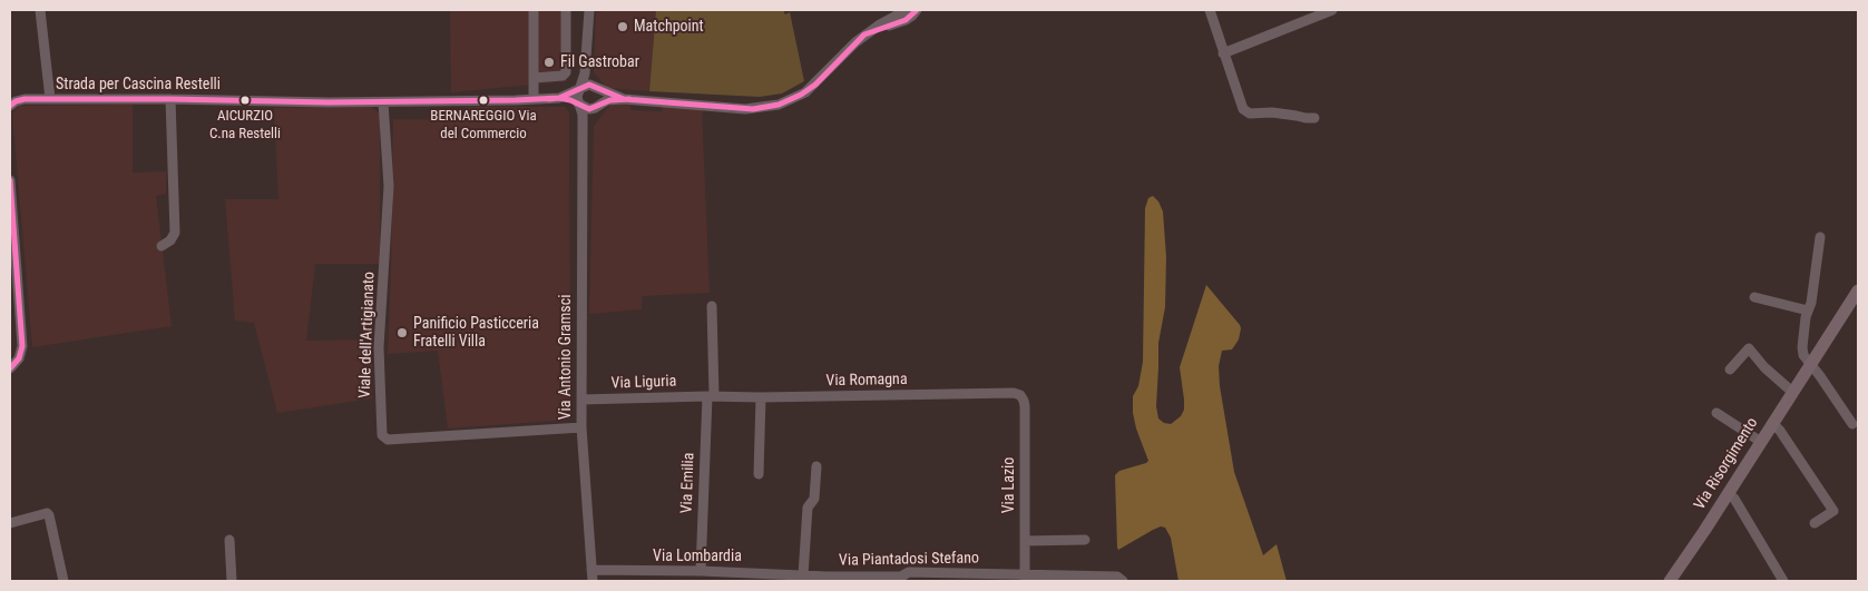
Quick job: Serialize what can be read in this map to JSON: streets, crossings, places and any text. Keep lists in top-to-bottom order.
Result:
{
  "streets": {
    "main road": ["Via Risorgimento"],
    "street": [
      "Strada per Cascina Restelli",
      "Viale dell'Artigianato",
      "Via Antonio Gramsci",
      "Via Romagna",
      "Via Liguria",
      "Via Emilia",
      "Via Lazio",
      "Via Lombardia",
      "Via Piantadosi Stefano"
    ]
  },
  "crossings": [
    ["Strada per Cascina Restelli", "Viale dell'Artigianato"],
    ["Viale dell'Artigianato", "Via Antonio Gramsci"],
    ["Via Antonio Gramsci", "Via Liguria"],
    ["Via Antonio Gramsci", "Via Lombardia"],
    ["Via Romagna", "Via Liguria"],
    ["Via Romagna", "Via Emilia"],
    ["Via Romagna", "Via Lazio"],
    ["Via Liguria", "Via Emilia"],
    ["Via Emilia", "Via Lombardia"],
    ["Via Lazio", "Via Piantadosi Stefano"],
    ["Via Lombardia", "Via Piantadosi Stefano"]
  ],
  "places": [
    "Matchpoint",
    "Fil Gastrobar",
    "AICURZIO C.na Restelli",
    "BERNAREGGIO Via del Commercio",
    "Panificio Pasticceria Fratelli Villa"
  ]
}
